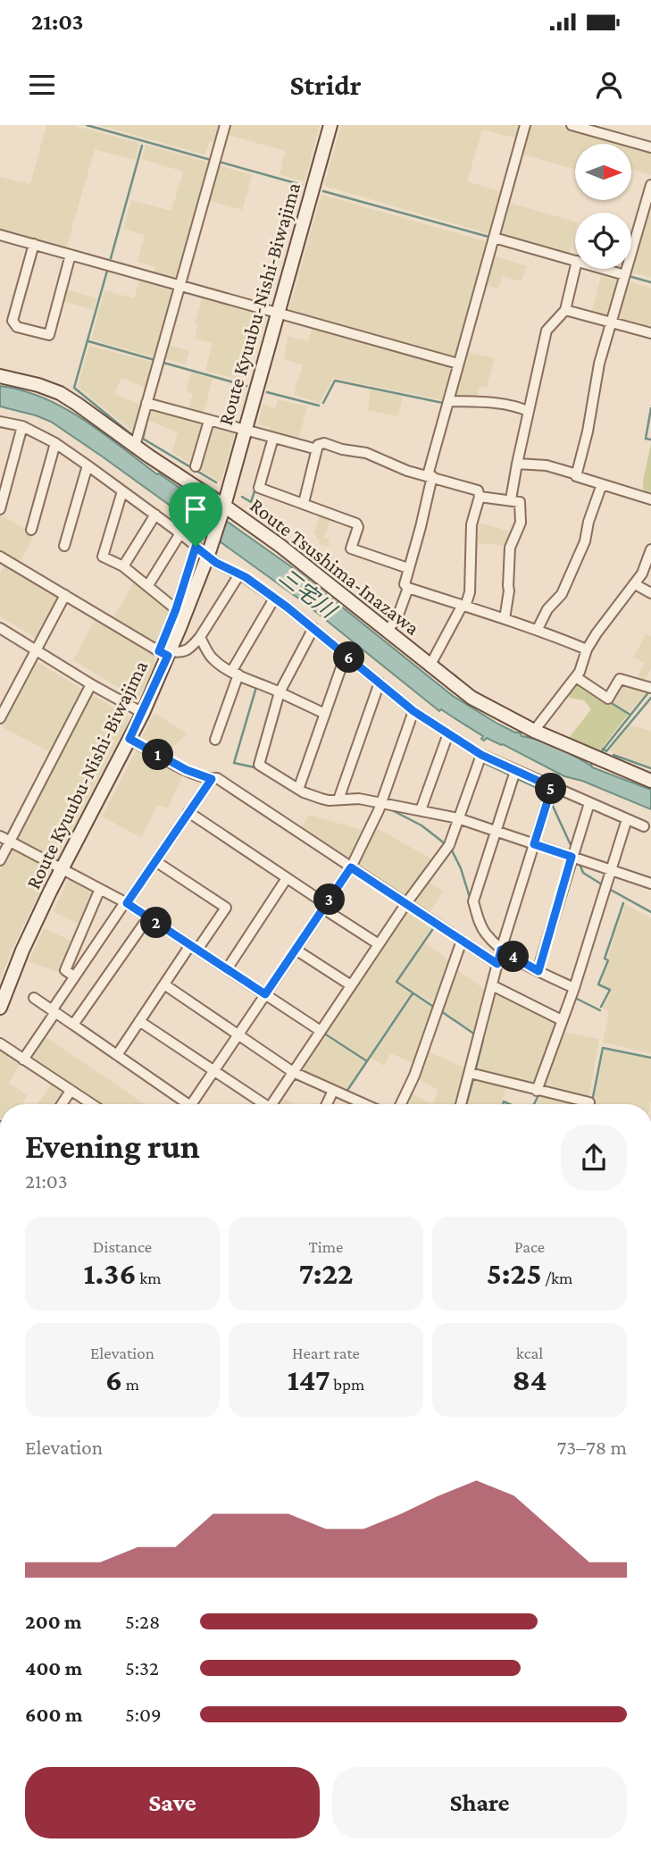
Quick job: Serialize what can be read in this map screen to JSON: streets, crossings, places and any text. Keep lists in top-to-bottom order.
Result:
{
  "streets": {
    "main road": ["Route Kyuubu-Nishi-Biwajima", "Route Tsushima-Inazawa"]
  },
  "crossings": [
    ["Route Kyuubu-Nishi-Biwajima", "Route Tsushima-Inazawa"]
  ],
  "water": ["三宅川"],
  "north": "right",
  "page": {
    "status": "21:03",
    "header": "Stridr",
    "pins": [
      "6",
      "1",
      "5",
      "3",
      "2",
      "4"
    ],
    "heading": ["Evening run", "21:03"],
    "stats": [
      ["Distance", "1.36 km"],
      ["Time", "7:22"],
      ["Pace", "5:25 /km"],
      ["Elevation", "6 m"],
      ["Heart rate", "147 bpm"],
      ["kcal", "84"]
    ],
    "chart": ["Elevation", "73–78 m"],
    "list": [
      {
        "name": "200 m",
        "note": "5:28"
      },
      {
        "name": "400 m",
        "note": "5:32"
      },
      {
        "name": "600 m",
        "note": "5:09"
      }
    ],
    "buttons": ["Save", "Share"]
  }
}
